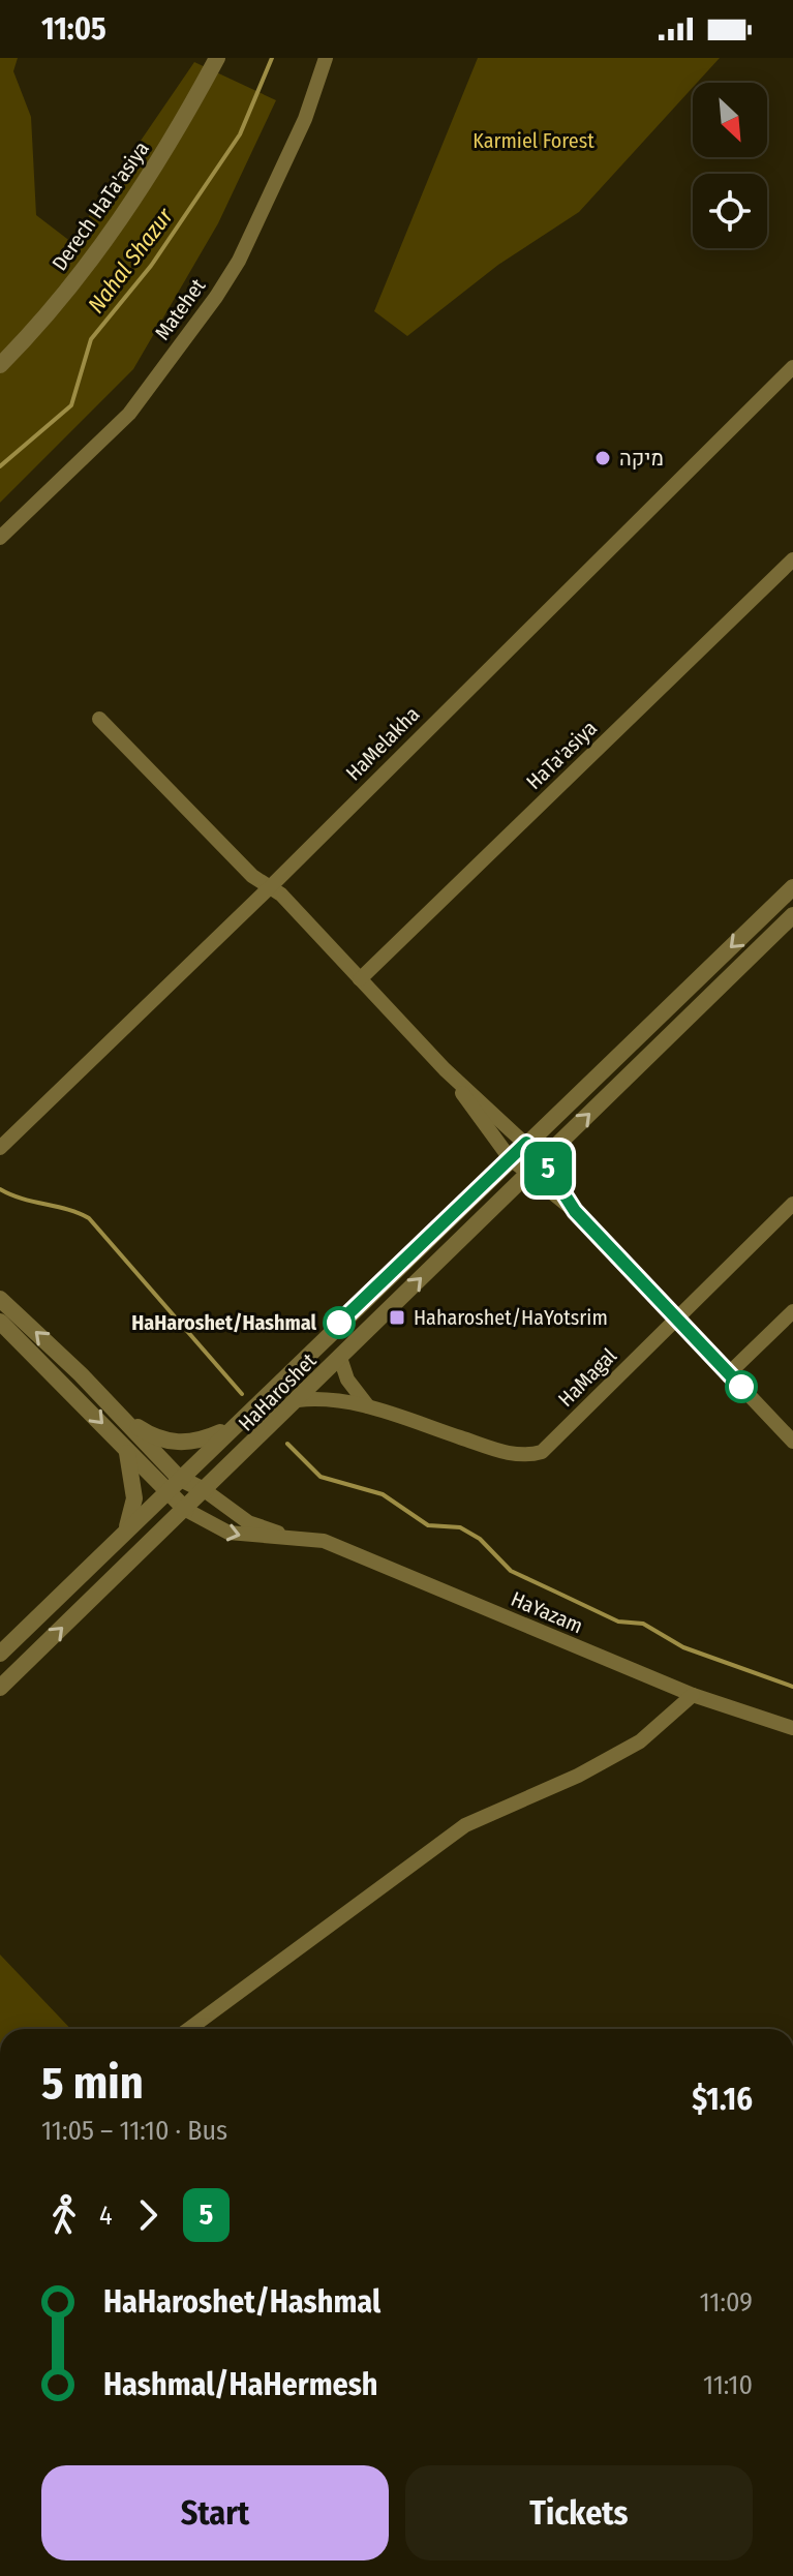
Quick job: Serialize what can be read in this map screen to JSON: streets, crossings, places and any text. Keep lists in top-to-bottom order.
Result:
{
  "streets": {
    "street": [
      "Derech HaTa'asiya",
      "Matehet",
      "HaMelakha",
      "HaTa'asiya",
      "HaMagal",
      "HaHaroshet",
      "HaYazam"
    ]
  },
  "crossings": [
    ["HaMagal", "HaHaroshet"],
    ["HaHaroshet", "HaYazam"]
  ],
  "water": ["Nahal Shazur"],
  "parks": ["Karmiel Forest"],
  "places": {
    "other": ["מיקה", "HaHaroshet/Hashmal"],
    "transit": ["Haharoshet/HaYotsrim"]
  },
  "lines": ["bus line 5"],
  "north": "bottom right",
  "page": {
    "status": "11:05",
    "on_map": "5",
    "heading": ["5 min", "11:05 – 11:10 · Bus", "$1.16"],
    "legs": ["4", "5"],
    "list": [
      {
        "name": "HaHaroshet/Hashmal",
        "value": "11:09"
      },
      {
        "name": "Hashmal/HaHermesh",
        "value": "11:10"
      }
    ],
    "buttons": ["Start", "Tickets"]
  }
}
